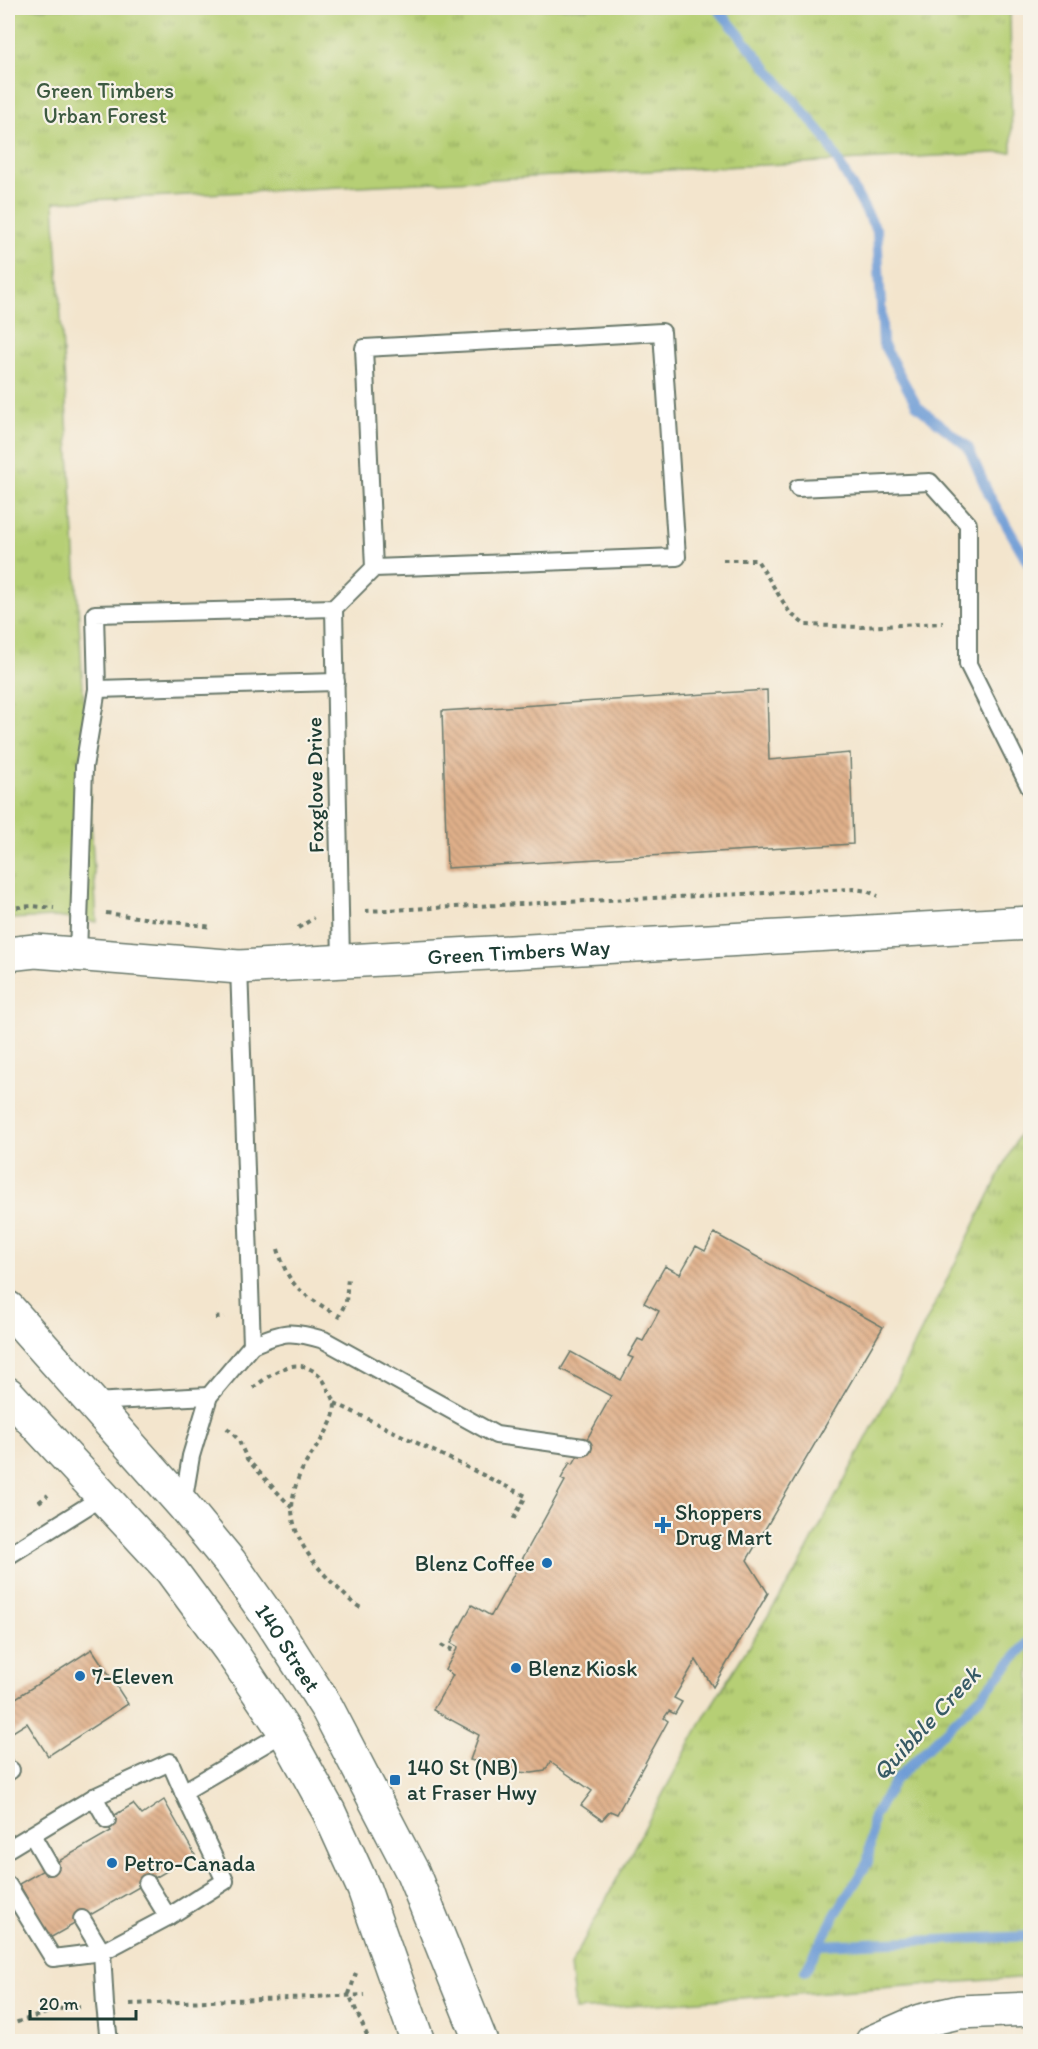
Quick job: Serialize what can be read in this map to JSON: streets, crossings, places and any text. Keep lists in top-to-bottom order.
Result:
{
  "streets": {
    "main road": ["Green Timbers Way", "140 Street"],
    "lane": ["Foxglove Drive"]
  },
  "crossings": [
    ["Foxglove Drive", "Green Timbers Way"]
  ],
  "water": ["Quibble Creek"],
  "parks": ["Green Timbers Urban Forest"],
  "places": {
    "health": ["Shoppers Drug Mart"],
    "other": [
      "Blenz Coffee",
      "Blenz Kiosk",
      "7-Eleven",
      "Petro-Canada"
    ],
    "transit": ["140 St (NB) at Fraser Hwy"]
  },
  "scale_bar": "20 m"
}
